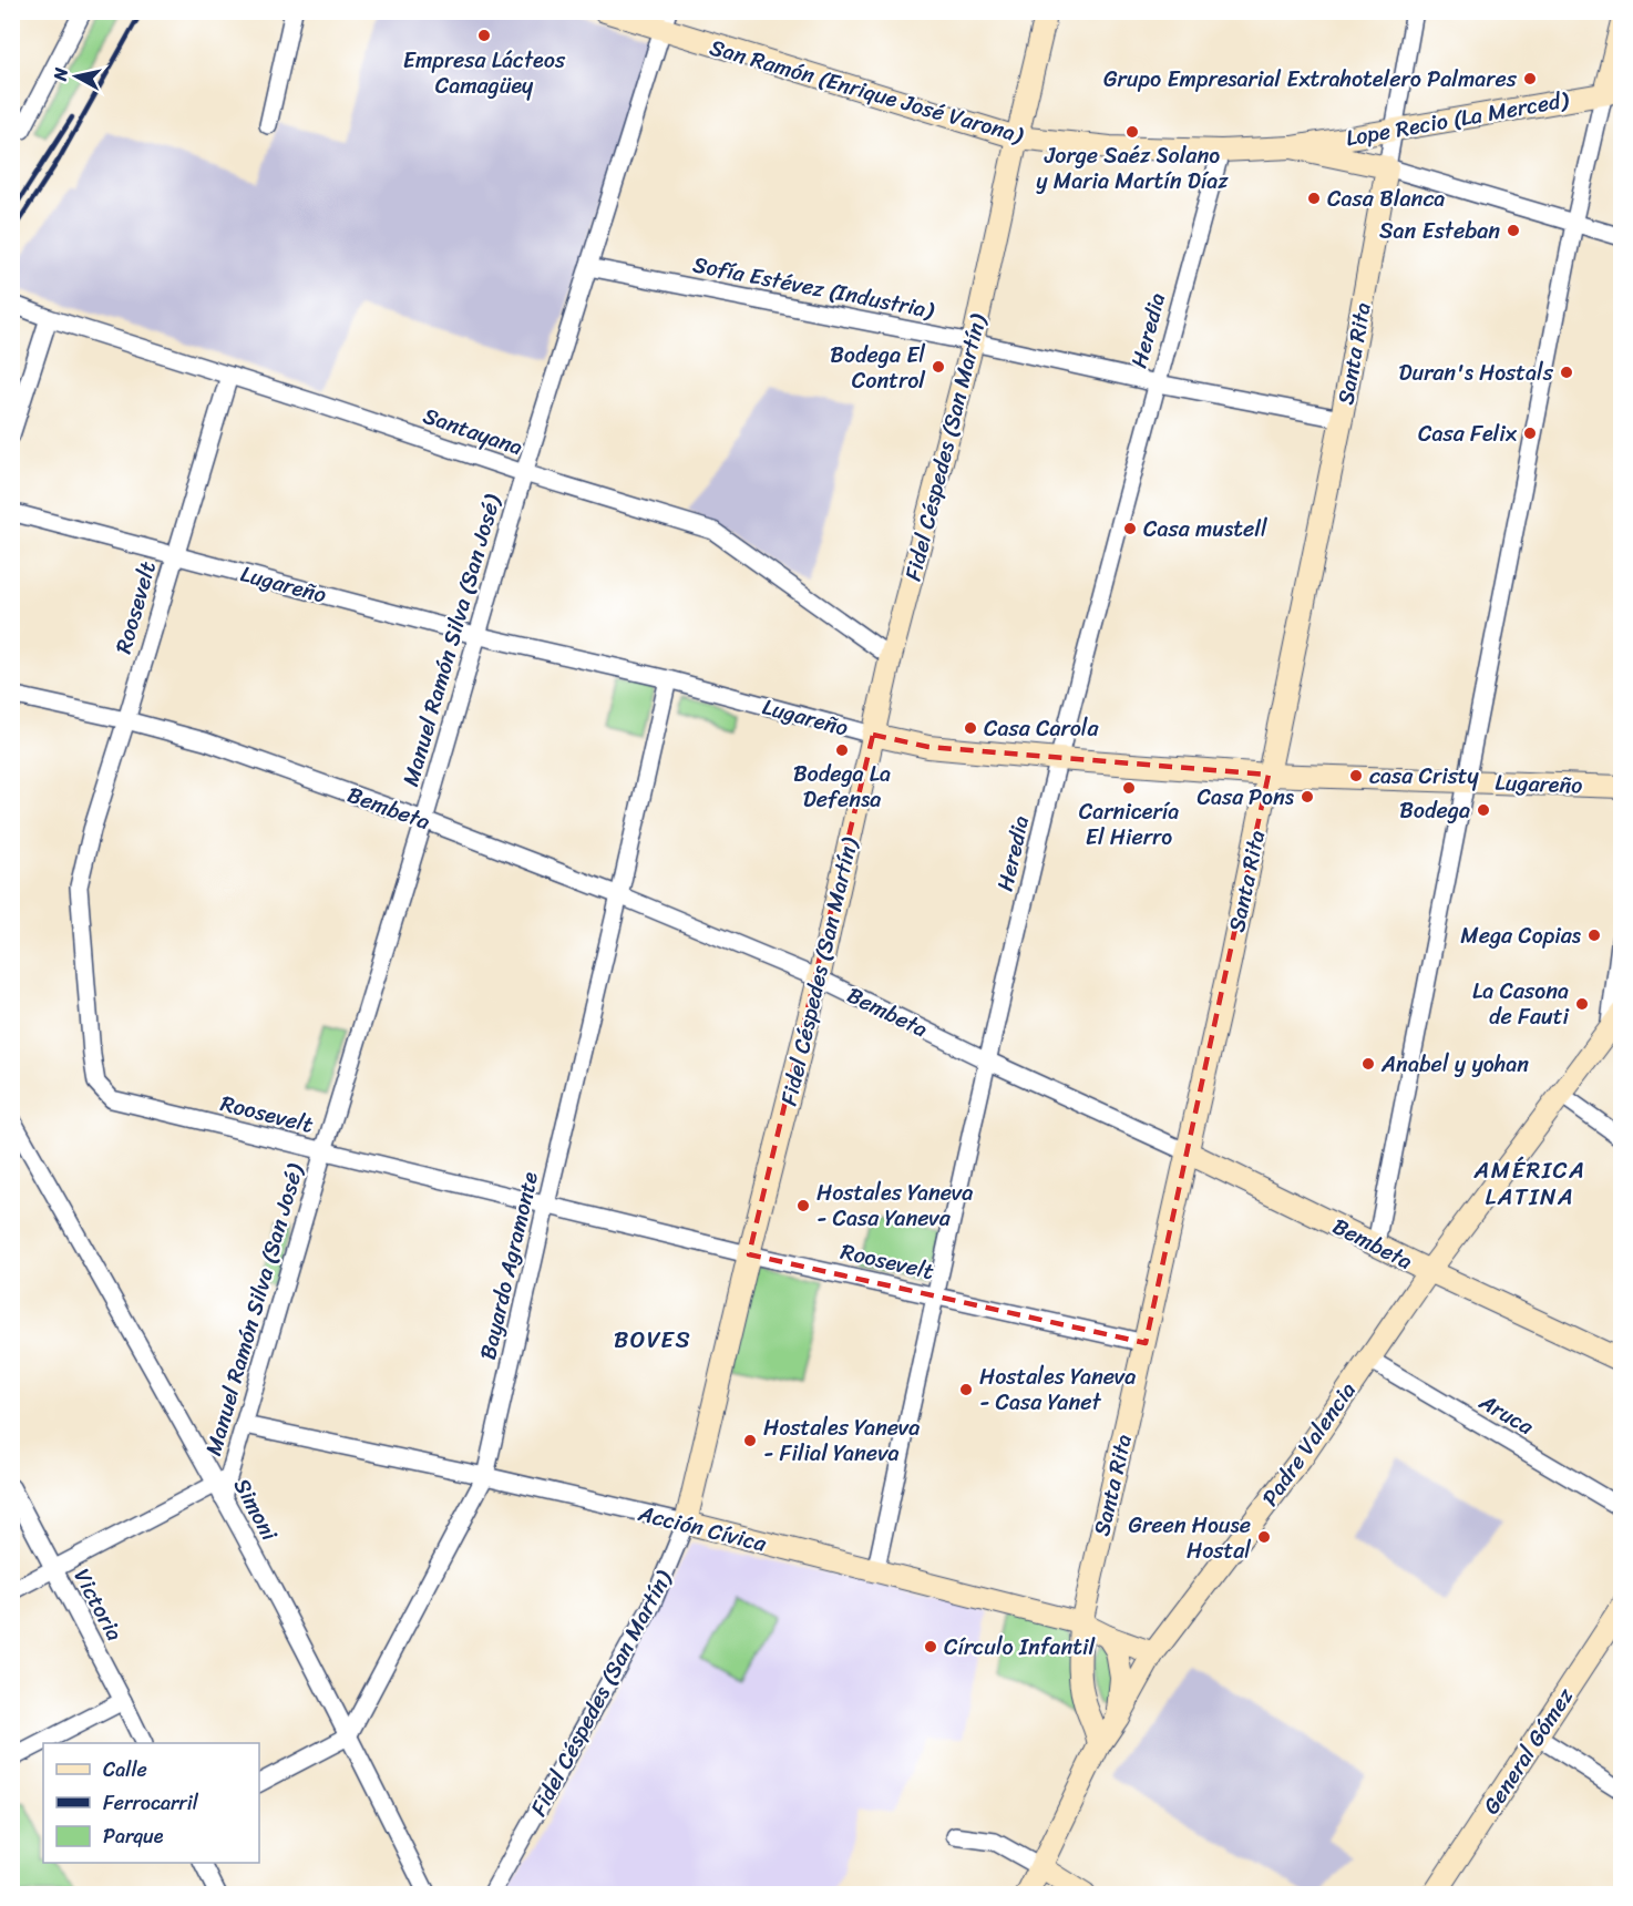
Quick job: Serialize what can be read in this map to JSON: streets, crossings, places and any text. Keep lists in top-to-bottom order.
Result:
{
  "streets": {
    "street": [
      "San Ramón (Enrique José Varona)",
      "Lope Recio (La Merced)",
      "Sofía Estévez (Industria)",
      "Heredia",
      "Santa Rita",
      "Santayana",
      "Fidel Céspedes (San Martín)",
      "Lugareño",
      "Roosevelt",
      "Manuel Ramón Silva (San José)",
      "Bembeta",
      "Bayardo Agramonte",
      "Aruca",
      "Padre Valencia",
      "Simoni",
      "Acción Cívica",
      "Victoria",
      "General Gómez"
    ]
  },
  "crossings": [
    ["San Ramón (Enrique José Varona)", "Lope Recio (La Merced)"],
    ["San Ramón (Enrique José Varona)", "Heredia"],
    ["San Ramón (Enrique José Varona)", "Fidel Céspedes (San Martín)"],
    ["San Ramón (Enrique José Varona)", "Manuel Ramón Silva (San José)"],
    ["Lope Recio (La Merced)", "Santa Rita"],
    ["Sofía Estévez (Industria)", "Heredia"],
    ["Sofía Estévez (Industria)", "Santa Rita"],
    ["Sofía Estévez (Industria)", "Fidel Céspedes (San Martín)"],
    ["Sofía Estévez (Industria)", "Manuel Ramón Silva (San José)"],
    ["Heredia", "Lugareño"],
    ["Heredia", "Roosevelt"],
    ["Heredia", "Bembeta"],
    ["Heredia", "Acción Cívica"],
    ["Santa Rita", "Lugareño"],
    ["Santa Rita", "Roosevelt"],
    ["Santa Rita", "Bembeta"],
    ["Santa Rita", "Padre Valencia"],
    ["Santa Rita", "Acción Cívica"],
    ["Santayana", "Fidel Céspedes (San Martín)"],
    ["Santayana", "Roosevelt"],
    ["Santayana", "Manuel Ramón Silva (San José)"],
    ["Fidel Céspedes (San Martín)", "Lugareño"],
    ["Fidel Céspedes (San Martín)", "Roosevelt"],
    ["Fidel Céspedes (San Martín)", "Bembeta"],
    ["Fidel Céspedes (San Martín)", "Acción Cívica"],
    ["Lugareño", "Roosevelt"],
    ["Lugareño", "Manuel Ramón Silva (San José)"],
    ["Lugareño", "Bayardo Agramonte"],
    ["Roosevelt", "Manuel Ramón Silva (San José)"],
    ["Roosevelt", "Bembeta"],
    ["Roosevelt", "Bayardo Agramonte"],
    ["Manuel Ramón Silva (San José)", "Bembeta"],
    ["Manuel Ramón Silva (San José)", "Simoni"],
    ["Manuel Ramón Silva (San José)", "Acción Cívica"],
    ["Manuel Ramón Silva (San José)", "Victoria"],
    ["Bembeta", "Bayardo Agramonte"],
    ["Bembeta", "Padre Valencia"],
    ["Bayardo Agramonte", "Simoni"],
    ["Bayardo Agramonte", "Acción Cívica"],
    ["Aruca", "Padre Valencia"],
    ["Padre Valencia", "Acción Cívica"]
  ],
  "districts": ["AMÉRICA LATINA", "BOVES"],
  "places": [
    "Empresa Lácteos Camagüey",
    "Grupo Empresarial Extrahotelero Palmares",
    "Jorge Saéz Solano y Maria Martín Díaz",
    "Casa Blanca",
    "San Esteban",
    "Bodega El Control",
    "Duran's Hostals",
    "Casa Felix",
    "Casa mustell",
    "Casa Carola",
    "Bodega La Defensa",
    "casa Cristy",
    "Carnicería El Hierro",
    "Casa Pons",
    "Bodega",
    "Mega Copias",
    "La Casona de Fauti",
    "Anabel y yohan",
    "Hostales Yaneva - Casa Yaneva",
    "Hostales Yaneva - Casa Yanet",
    "Hostales Yaneva - Filial Yaneva",
    "Green House Hostal",
    "Círculo Infantil"
  ],
  "legend": ["Calle", "Ferrocarril", "Parque"],
  "north": "left"
}
